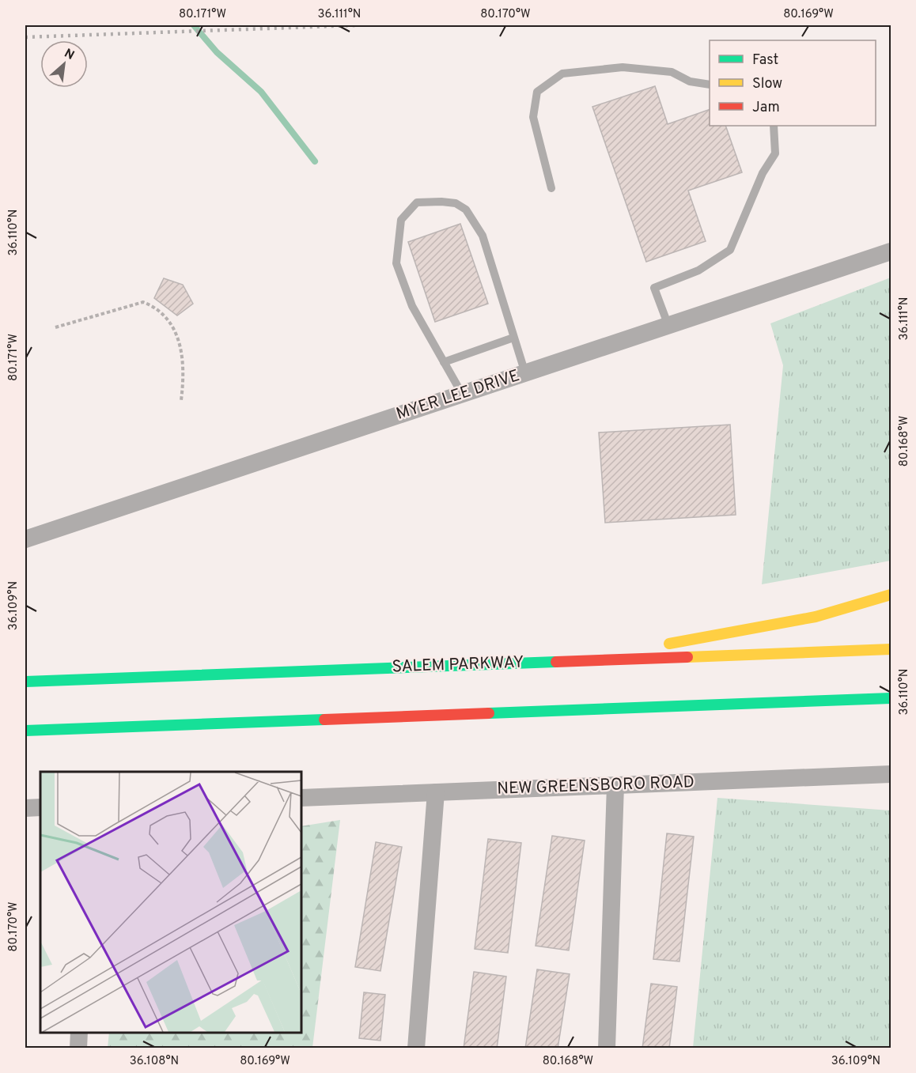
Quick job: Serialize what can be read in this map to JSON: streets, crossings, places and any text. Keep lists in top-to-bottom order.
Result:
{
  "streets": {
    "highway": ["SALEM PARKWAY"],
    "street": ["MYER LEE DRIVE", "NEW GREENSBORO ROAD"]
  },
  "legend": ["Fast", "Slow", "Jam"],
  "north": "top right",
  "coordinates": [
    "80.171°W",
    "36.111°N",
    "80.170°W",
    "80.169°W",
    "36.110°N",
    "80.168°W",
    "36.109°N",
    "36.108°N"
  ]
}
